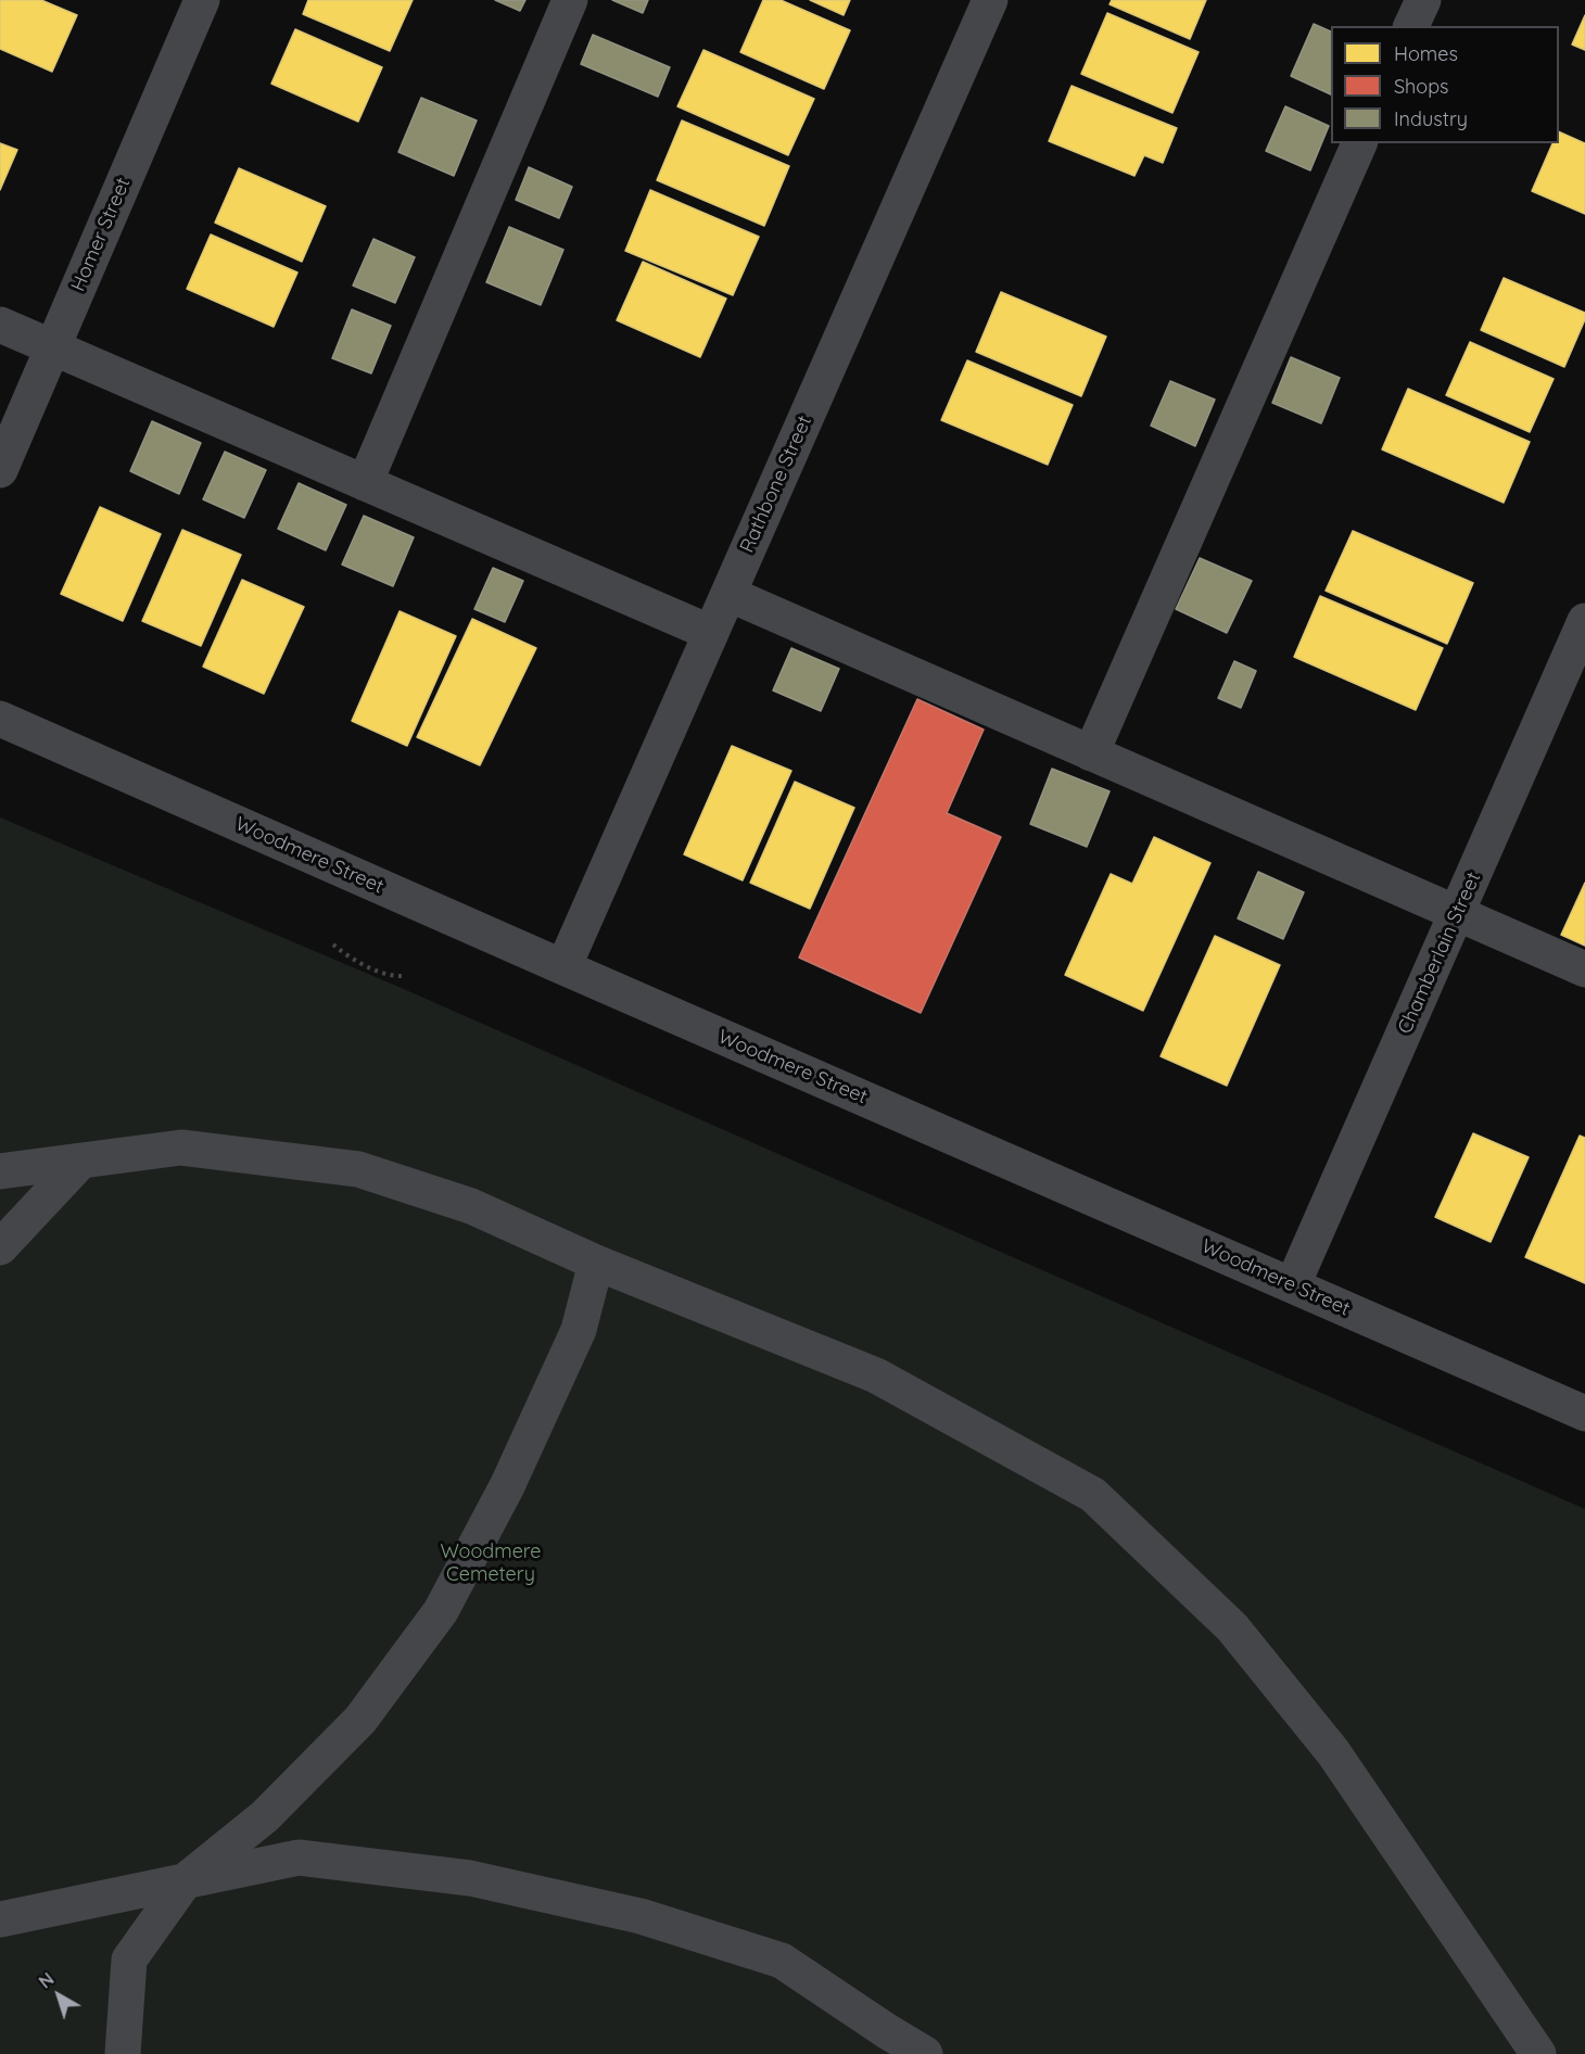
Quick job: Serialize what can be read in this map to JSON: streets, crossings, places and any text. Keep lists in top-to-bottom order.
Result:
{
  "streets": {
    "street": [
      "Homer Street",
      "Rathbone Street",
      "Woodmere Street",
      "Chamberlain Street"
    ]
  },
  "crossings": [
    ["Rathbone Street", "Woodmere Street"],
    ["Woodmere Street", "Chamberlain Street"]
  ],
  "parks": ["Woodmere Cemetery"],
  "legend": ["Homes", "Shops", "Industry"],
  "north": "top left"
}
